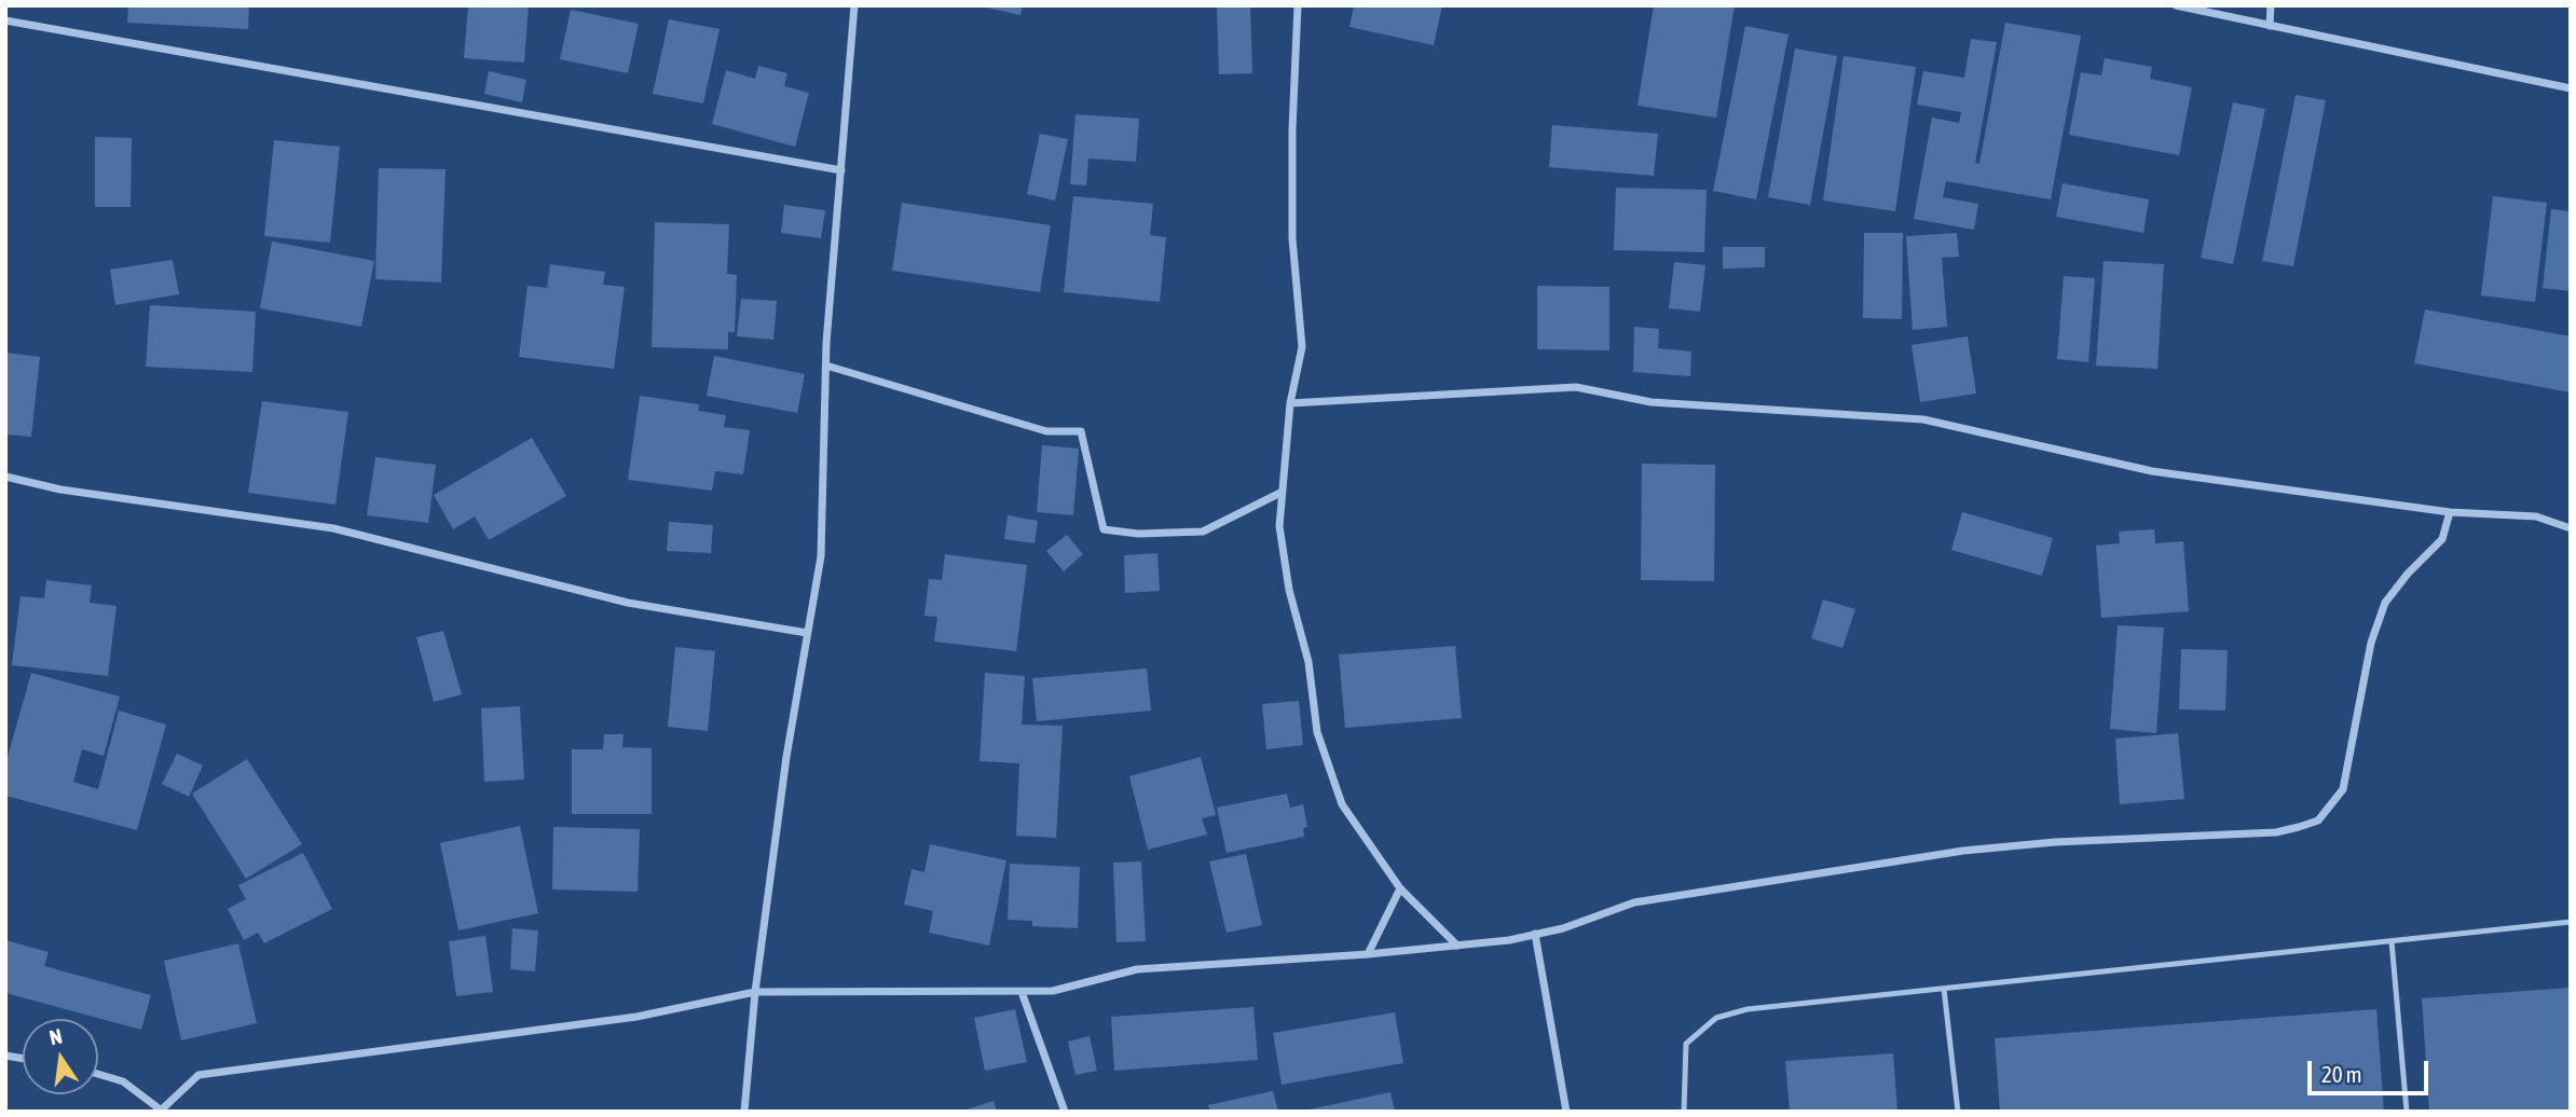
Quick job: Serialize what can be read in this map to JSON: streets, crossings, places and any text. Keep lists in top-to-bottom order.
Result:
{
  "scale_bar": "20 m",
  "north": "top"
}
